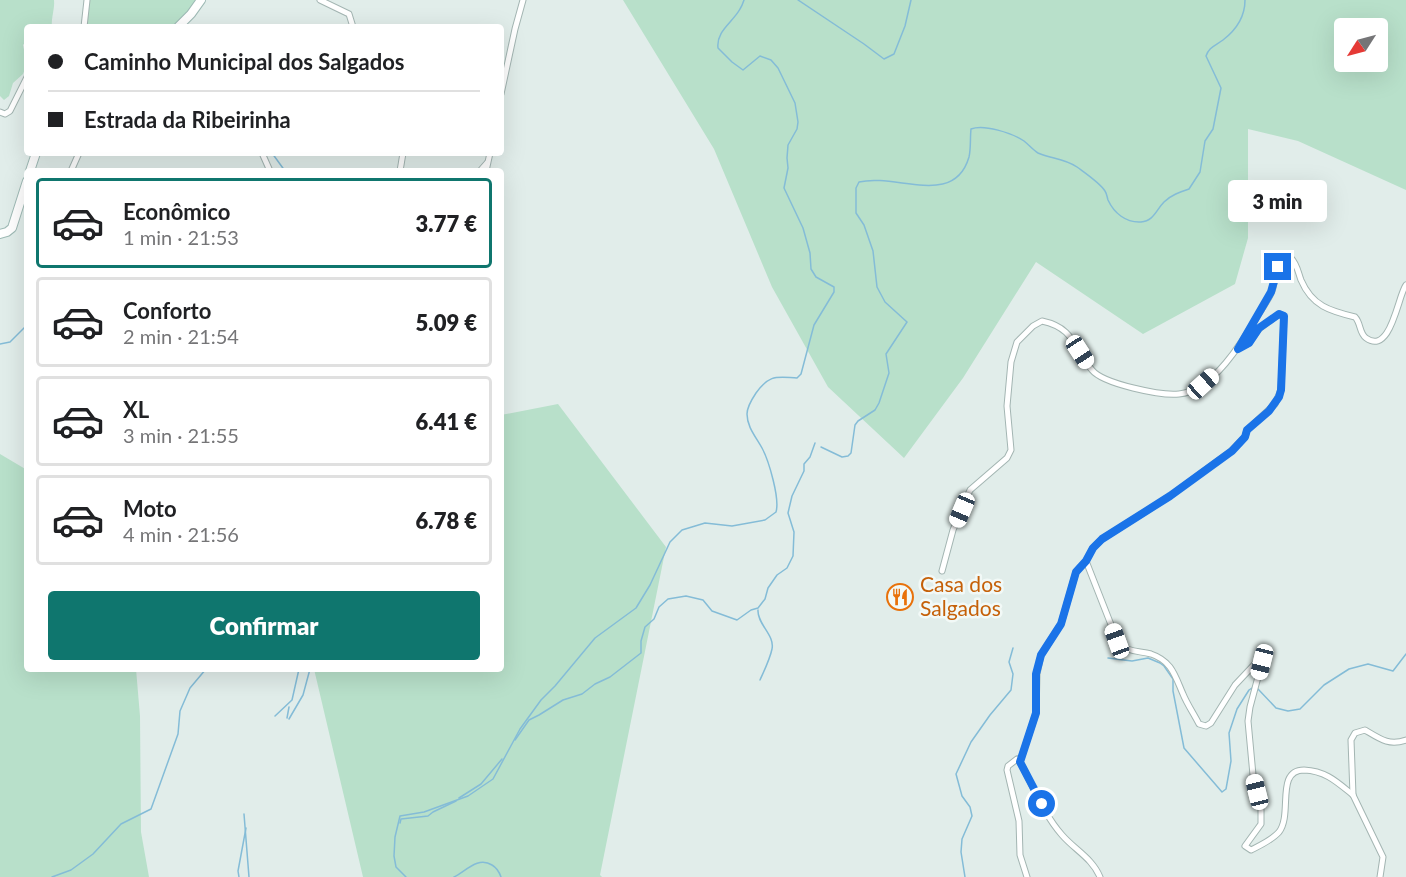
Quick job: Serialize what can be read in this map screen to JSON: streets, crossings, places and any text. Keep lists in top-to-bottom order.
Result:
{
  "places": {
    "restaurant": ["Casa dos Salgados"]
  },
  "north": "bottom left",
  "page": {
    "banner": ["Caminho Municipal dos Salgados", "Estrada da Ribeirinha"],
    "list": [
      {
        "name": "Econômico",
        "note": "1 min · 21:53",
        "value": "3.77 €"
      },
      {
        "name": "Conforto",
        "note": "2 min · 21:54",
        "value": "5.09 €"
      },
      {
        "name": "XL",
        "note": "3 min · 21:55",
        "value": "6.41 €"
      },
      {
        "name": "Moto",
        "note": "4 min · 21:56",
        "value": "6.78 €"
      }
    ],
    "bubble": "3 min",
    "buttons": "Confirmar"
  }
}
